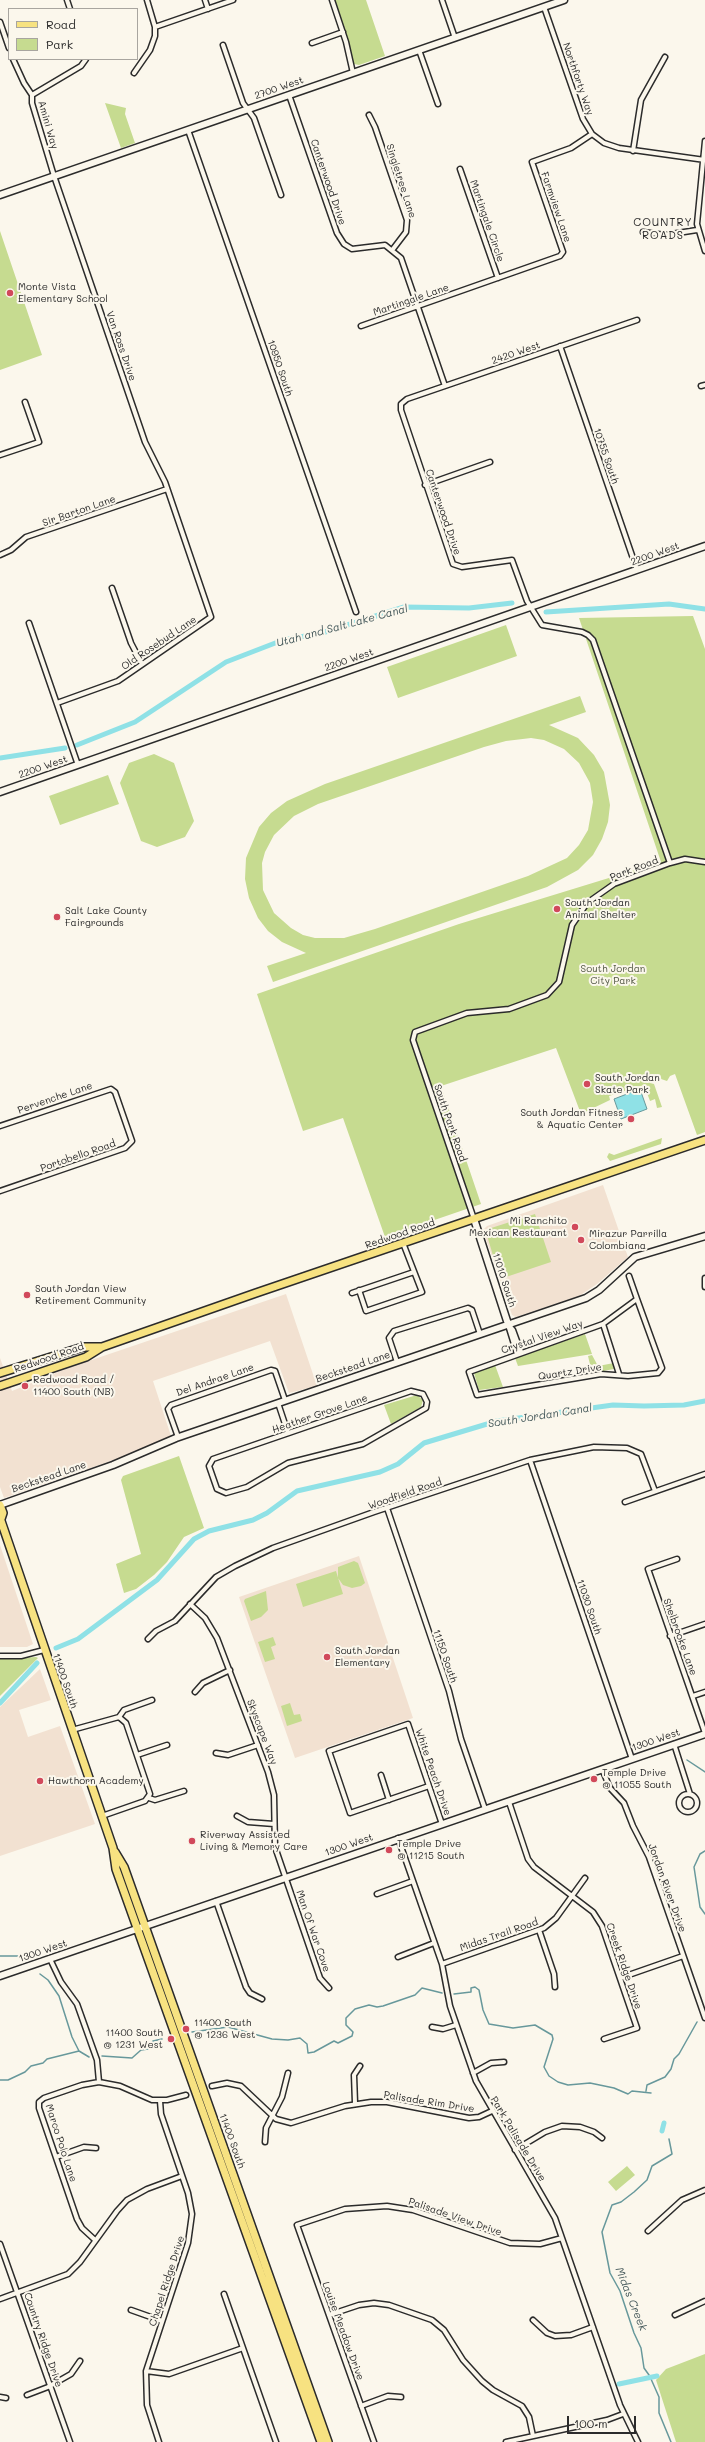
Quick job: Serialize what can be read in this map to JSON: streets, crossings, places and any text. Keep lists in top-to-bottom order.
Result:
{
  "streets": {
    "main road": ["Redwood Road", "11400 South"],
    "street": [
      "Northforty Way",
      "2700 West",
      "Amini Way",
      "Singletree Lane",
      "Canterwood Drive",
      "Farmview Lane",
      "Martingale Circle",
      "Martingale Lane",
      "Van Ross Drive",
      "2420 West",
      "10950 South",
      "10755 South",
      "Sir Barton Lane",
      "2200 West",
      "Old Rosebud Lane",
      "Park Road",
      "Pervenche Lane",
      "South Park Road",
      "Portobello Road",
      "11010 South",
      "Crystal View Way",
      "Beckstead Lane",
      "Quartz Drive",
      "Del Andrae Lane",
      "Heather Grove Lane",
      "Woodfield Road",
      "11030 South",
      "Shelbrooke Lane",
      "11150 South",
      "Skyscape Way",
      "1300 West",
      "White Peach Drive",
      "Jordan River Drive",
      "Man Of War Cove",
      "Midas Trail Road",
      "Creek Ridge Drive",
      "Palisade Rim Drive",
      "Park Palisade Drive",
      "Marco Polo Lane",
      "Palisade View Drive",
      "Chapel Ridge Drive",
      "Louise Meadow Drive",
      "Country Ridge Drive"
    ]
  },
  "crossings": [
    ["Northforty Way", "2700 West"],
    ["Northforty Way", "Farmview Lane"],
    ["2700 West", "Amini Way"],
    ["2700 West", "Canterwood Drive"],
    ["2700 West", "Van Ross Drive"],
    ["2700 West", "10950 South"],
    ["Amini Way", "Van Ross Drive"],
    ["Singletree Lane", "Canterwood Drive"],
    ["Canterwood Drive", "2420 West"],
    ["Canterwood Drive", "2200 West"],
    ["Canterwood Drive", "Park Road"],
    ["Farmview Lane", "Martingale Lane"],
    ["Martingale Circle", "Martingale Lane"],
    ["Van Ross Drive", "Old Rosebud Lane"],
    ["2420 West", "10755 South"],
    ["10755 South", "2200 West"],
    ["Sir Barton Lane", "Old Rosebud Lane"],
    ["2200 West", "Park Road"],
    ["Park Road", "South Park Road"],
    ["Pervenche Lane", "Portobello Road"],
    ["South Park Road", "Redwood Road"],
    ["South Park Road", "11010 South"],
    ["Redwood Road", "11010 South"],
    ["11010 South", "Crystal View Way"],
    ["11010 South", "Beckstead Lane"],
    ["Crystal View Way", "Quartz Drive"],
    ["Beckstead Lane", "Del Andrae Lane"],
    ["Beckstead Lane", "11400 South"],
    ["Woodfield Road", "11030 South"],
    ["Woodfield Road", "11150 South"],
    ["Woodfield Road", "Skyscape Way"],
    ["11030 South", "1300 West"],
    ["Shelbrooke Lane", "1300 West"],
    ["11150 South", "1300 West"],
    ["11400 South", "1300 West"],
    ["Skyscape Way", "1300 West"],
    ["Skyscape Way", "Man Of War Cove"],
    ["1300 West", "White Peach Drive"],
    ["1300 West", "Jordan River Drive"],
    ["1300 West", "Man Of War Cove"],
    ["1300 West", "Creek Ridge Drive"],
    ["1300 West", "Park Palisade Drive"],
    ["Midas Trail Road", "Creek Ridge Drive"],
    ["Midas Trail Road", "Park Palisade Drive"],
    ["Palisade Rim Drive", "Park Palisade Drive"],
    ["Park Palisade Drive", "Palisade View Drive"],
    ["Marco Polo Lane", "Chapel Ridge Drive"],
    ["Palisade View Drive", "Louise Meadow Drive"]
  ],
  "districts": ["COUNTRY ROADS"],
  "water": ["Utah and Salt Lake Canal", "South Jordan Canal", "Midas Creek"],
  "parks": ["South Jordan City Park"],
  "places": [
    "Monte Vista Elementary School",
    "South Jordan Animal Shelter",
    "Salt Lake County Fairgrounds",
    "South Jordan Skate Park",
    "South Jordan Fitness & Aquatic Center",
    "Mi Ranchito Mexican Restaurant",
    "Mirazur Parrilla Colombiana",
    "South Jordan View Retirement Community",
    "Redwood Road / 11400 South (NB)",
    "South Jordan Elementary",
    "Temple Drive @ 11055 South",
    "Hawthorn Academy",
    "Riverway Assisted Living & Memory Care",
    "Temple Drive @ 11215 South",
    "11400 South @ 1236 West",
    "11400 South @ 1231 West"
  ],
  "legend": ["Road", "Park"],
  "scale_bar": "100 m"
}
